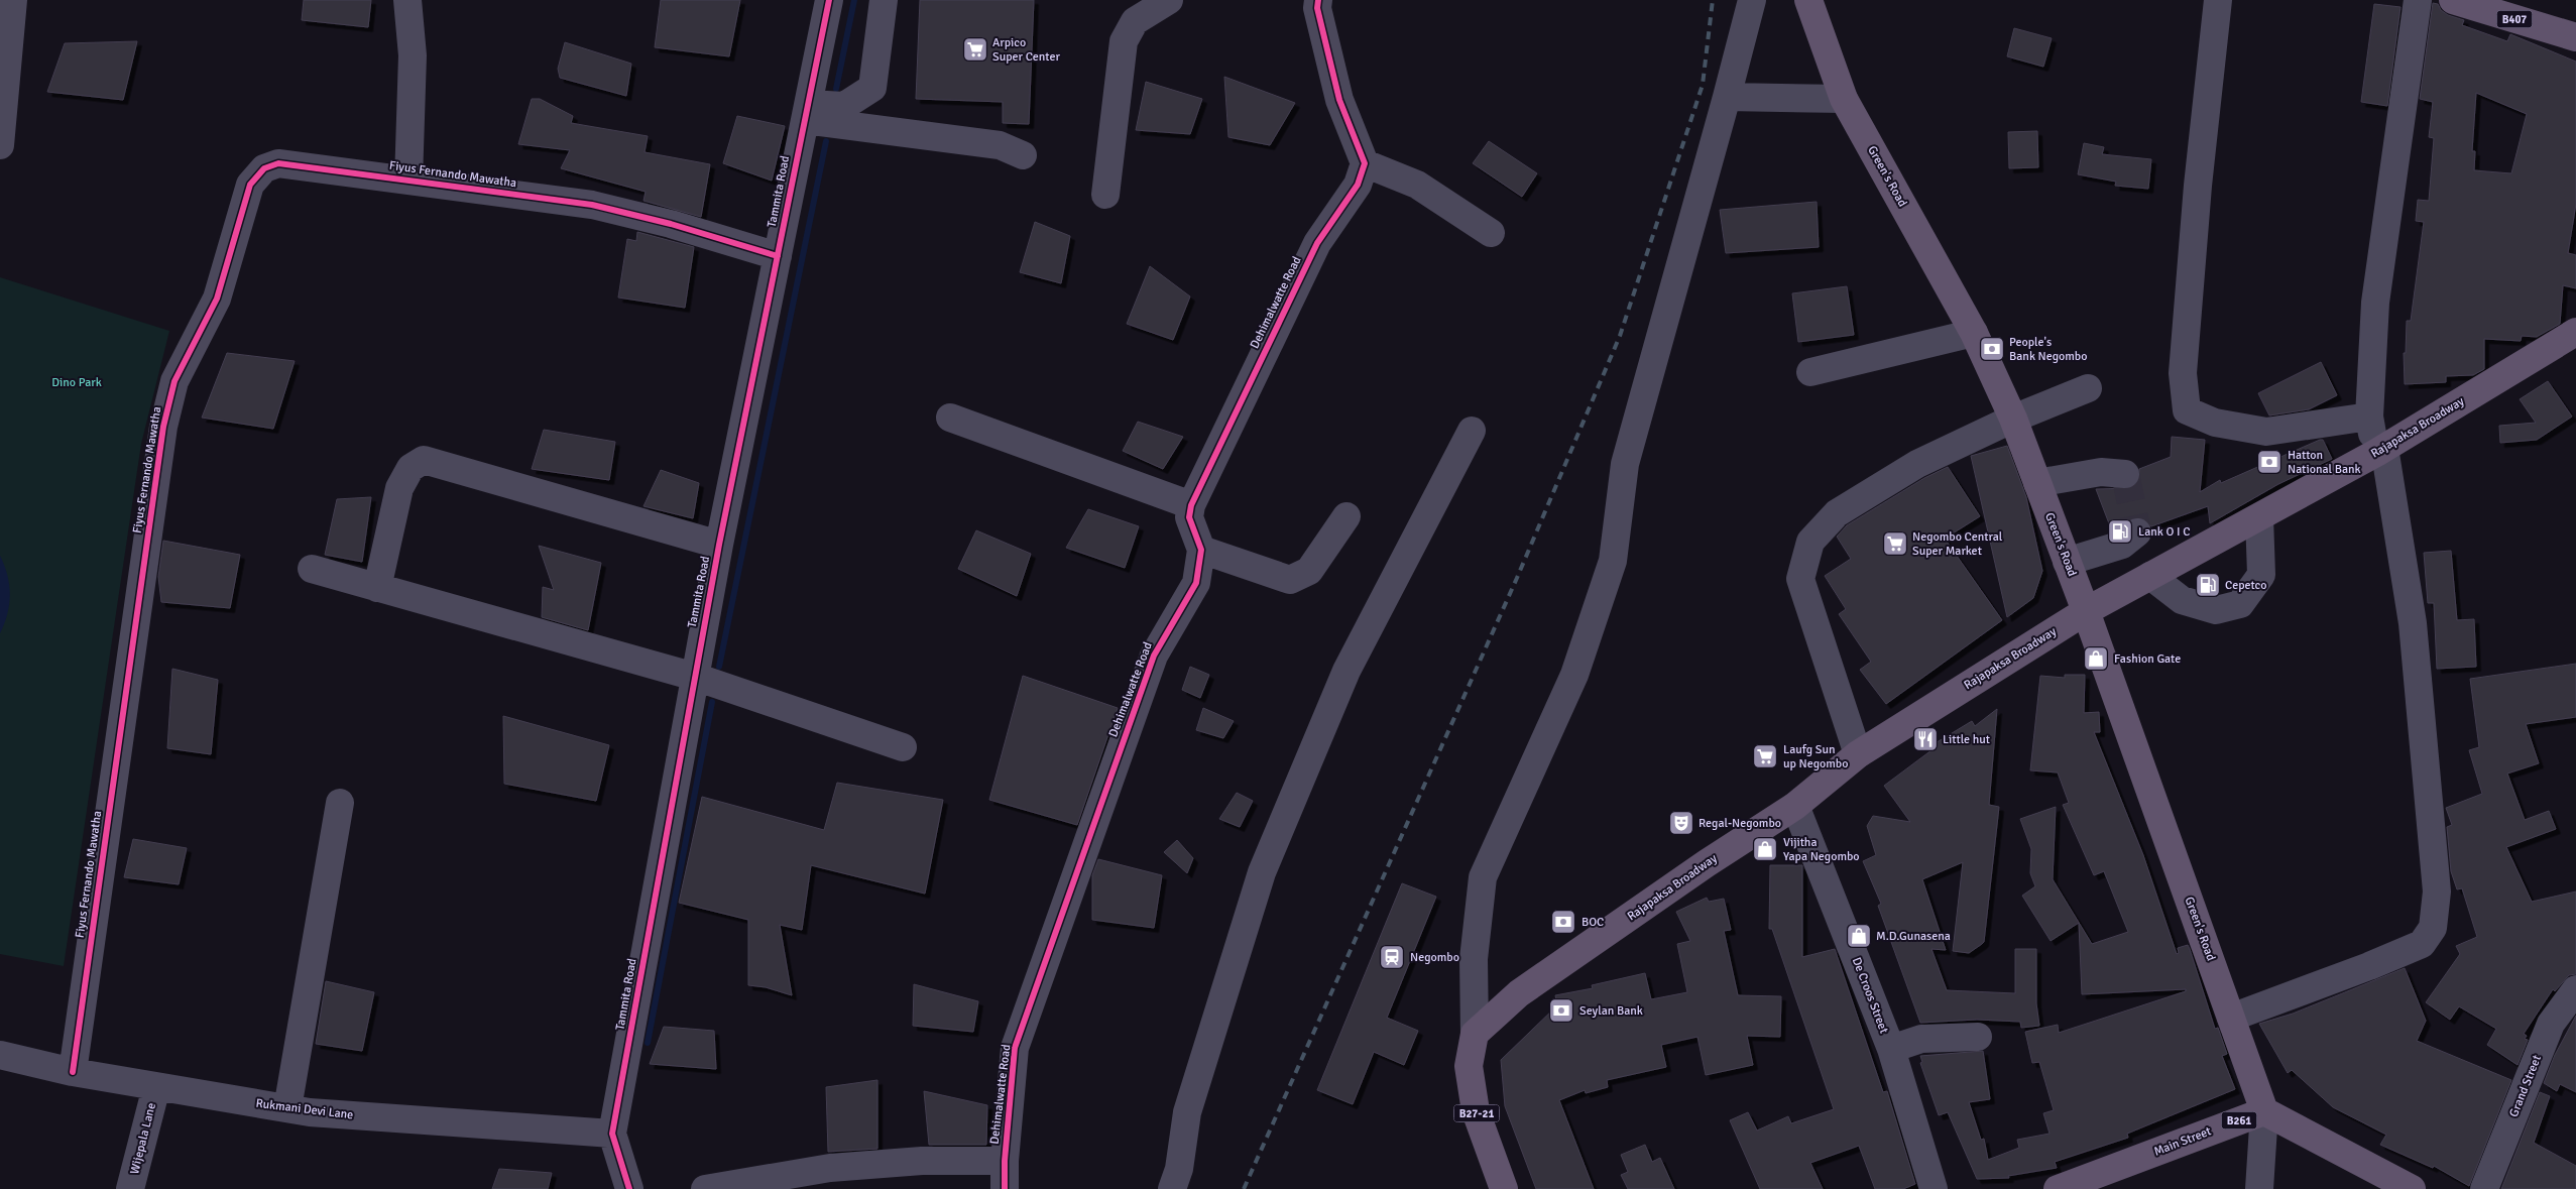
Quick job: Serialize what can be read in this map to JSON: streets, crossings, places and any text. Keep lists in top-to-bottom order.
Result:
{
  "streets": {
    "main road": [
      "B407",
      "Green's Road",
      "Rajapaksa Broadway",
      "B27-21",
      "B261",
      "Main Street"
    ],
    "street": [
      "Fiyus Fernando Mawatha",
      "Tammita Road",
      "Dehimalwatte Road",
      "De Croos Street",
      "Grand Street",
      "Rukmani Devi Lane",
      "Wijepala Lane"
    ]
  },
  "crossings": [
    ["Fiyus Fernando Mawatha", "Tammita Road"],
    ["Fiyus Fernando Mawatha", "Rukmani Devi Lane"],
    ["Green's Road", "Rajapaksa Broadway"],
    ["Green's Road", "B261"],
    ["Green's Road", "Main Street"],
    ["Tammita Road", "Rukmani Devi Lane"],
    ["Rajapaksa Broadway", "De Croos Street"],
    ["Rajapaksa Broadway", "B27-21"],
    ["Rukmani Devi Lane", "Wijepala Lane"],
    ["B261", "Main Street"]
  ],
  "parks": ["Dino Park"],
  "places": {
    "supermarket": ["Arpico Super Center", "Negombo Central Super Market", "Laufg Sun up Negombo"],
    "bank": [
      "People's Bank Negombo",
      "Hatton National Bank",
      "BOC",
      "Seylan Bank"
    ],
    "fuel station": ["Lank O I C", "Cepetco"],
    "shop": ["Fashion Gate", "Vijitha Yapa Negombo", "M.D.Gunasena"],
    "restaurant": ["Little hut"],
    "theatre": ["Regal-Negombo"],
    "station": ["Negombo"]
  }
}
